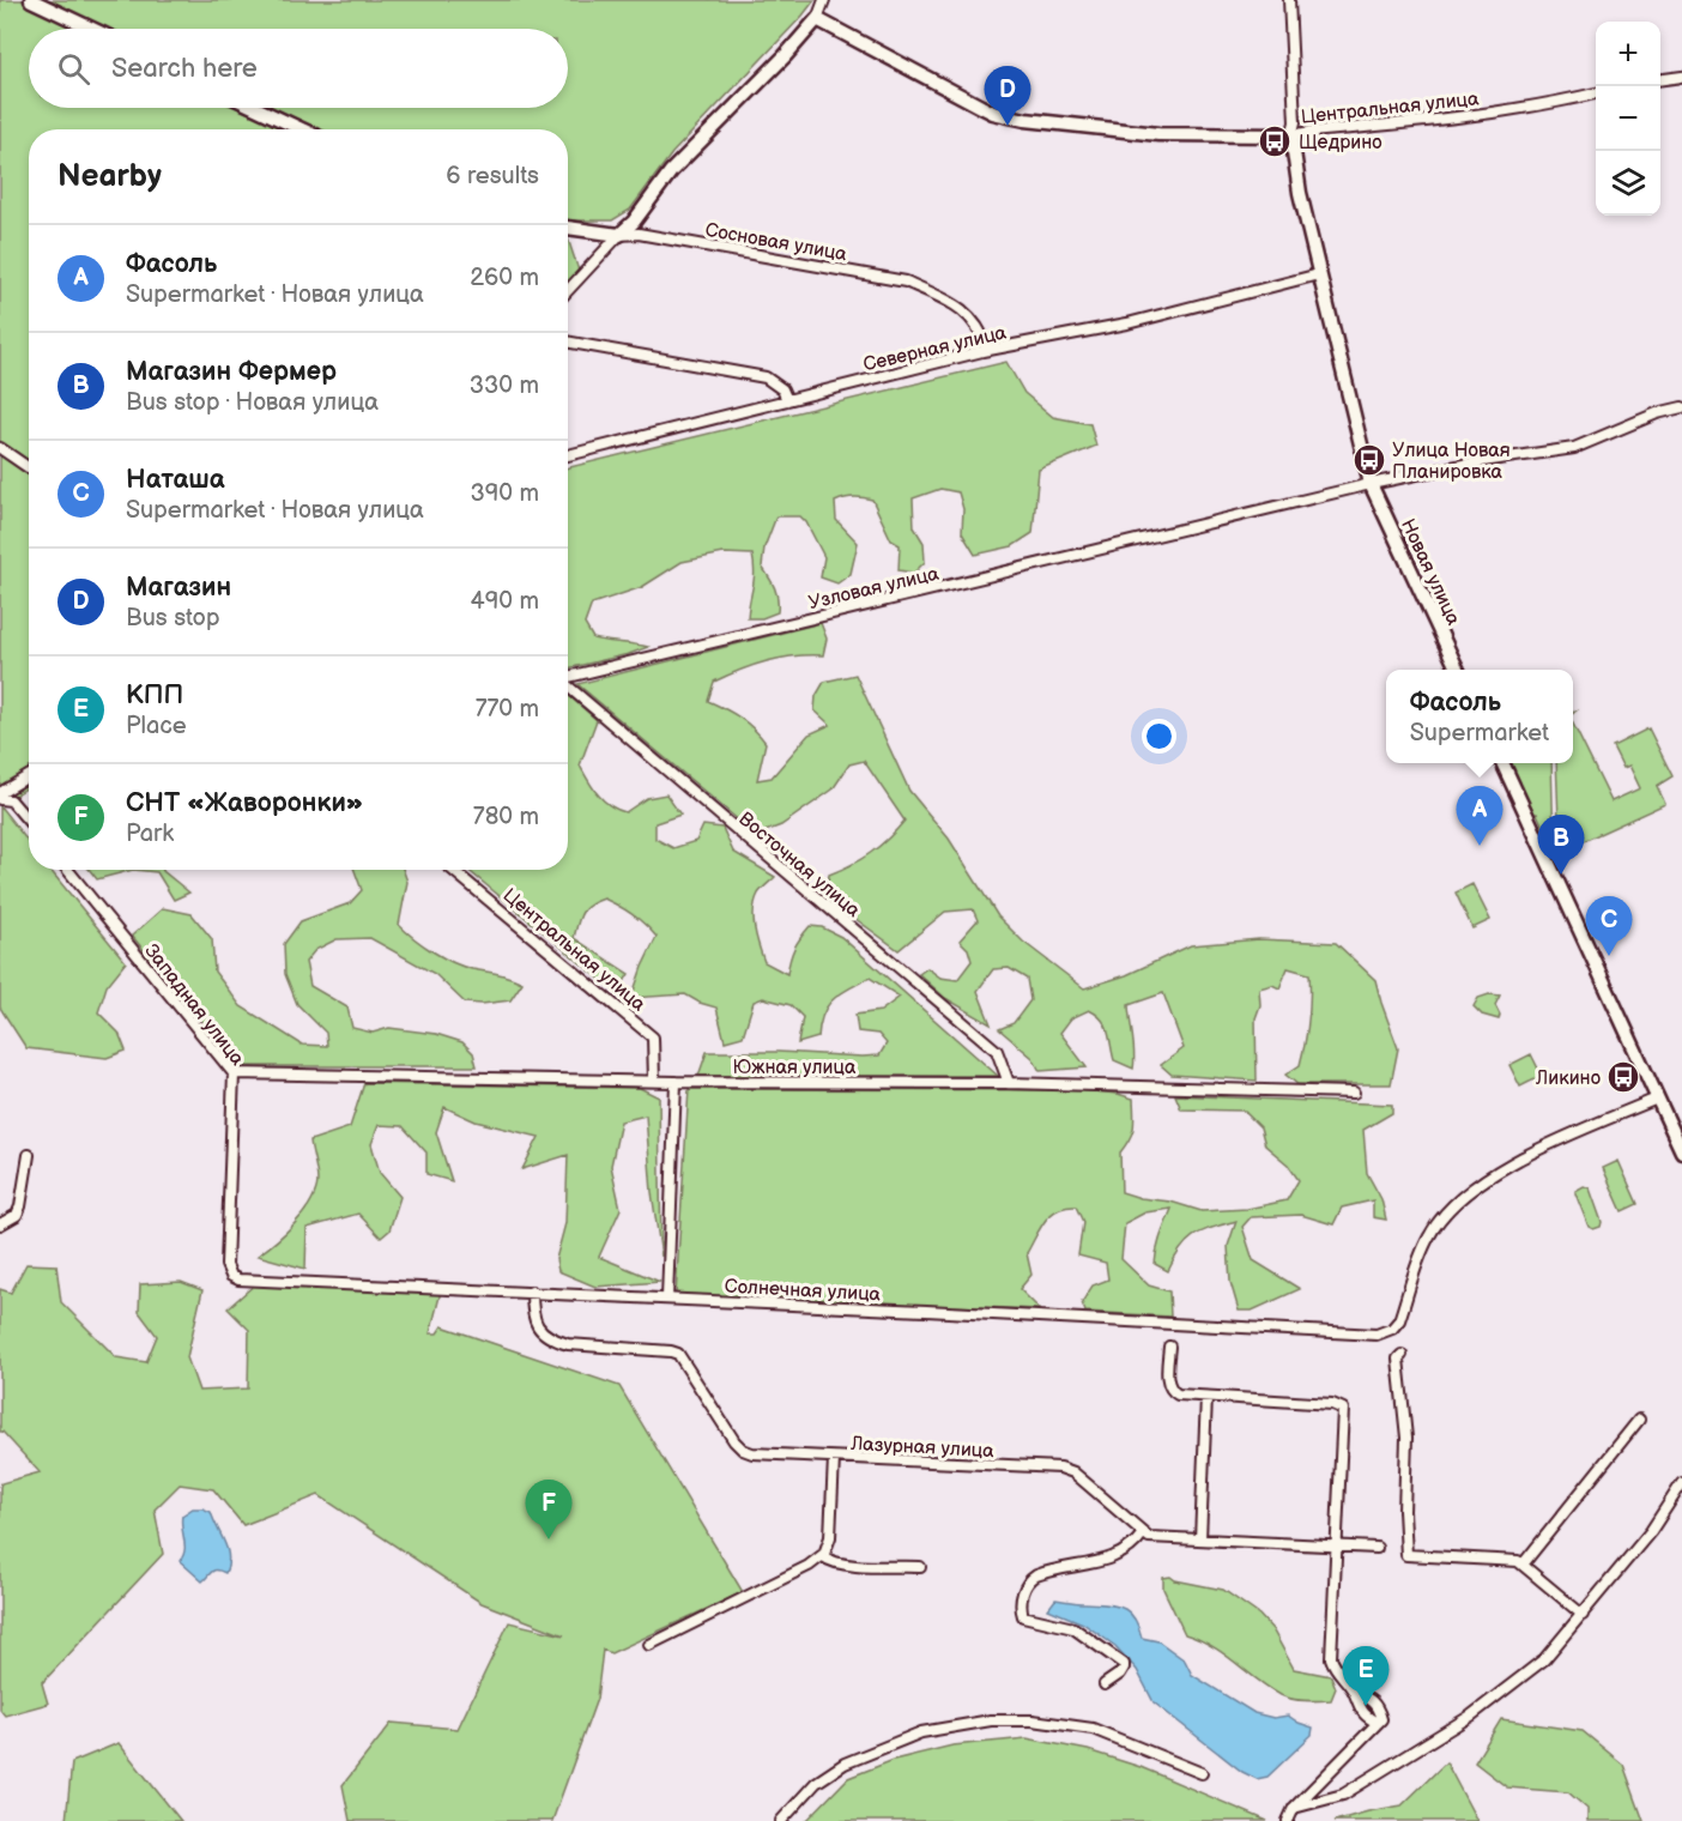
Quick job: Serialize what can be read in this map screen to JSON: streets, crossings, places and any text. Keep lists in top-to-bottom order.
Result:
{
  "streets": {
    "street": [
      "Центральная улица",
      "Сосновая улица",
      "Северная улица",
      "Новая улица",
      "Узловая улица",
      "Восточная улица",
      "Западная улица",
      "Южная улица",
      "Солнечная улица",
      "Лазурная улица"
    ]
  },
  "crossings": [
    ["Центральная улица", "Новая улица"],
    ["Центральная улица", "Южная улица"],
    ["Сосновая улица", "Северная улица"],
    ["Северная улица", "Новая улица"],
    ["Новая улица", "Узловая улица"],
    ["Восточная улица", "Южная улица"],
    ["Западная улица", "Южная улица"],
    ["Западная улица", "Солнечная улица"],
    ["Солнечная улица", "Лазурная улица"]
  ],
  "places": {
    "bus stop": ["Щедрино", "Улица Новая Планировка", "Ликино"]
  },
  "page": {
    "map_buttons": ["+", "−"],
    "search": "Search here",
    "pins": [
      "D",
      "A",
      "B",
      "C",
      "F",
      "E"
    ],
    "heading": ["Nearby", "6 results"],
    "list": [
      {
        "mark": "A",
        "name": "Фасоль",
        "note": "Supermarket · Новая улица",
        "value": "260 m"
      },
      {
        "mark": "B",
        "name": "Магазин Фермер",
        "note": "Bus stop · Новая улица",
        "value": "330 m"
      },
      {
        "mark": "C",
        "name": "Наташа",
        "note": "Supermarket · Новая улица",
        "value": "390 m"
      },
      {
        "mark": "D",
        "name": "Магазин",
        "note": "Bus stop",
        "value": "490 m"
      },
      {
        "mark": "E",
        "name": "КПП",
        "note": "Place",
        "value": "770 m"
      },
      {
        "mark": "F",
        "name": "СНТ «Жаворонки»",
        "note": "Park",
        "value": "780 m"
      }
    ],
    "popup": ["Фасоль", "Supermarket"]
  }
}
